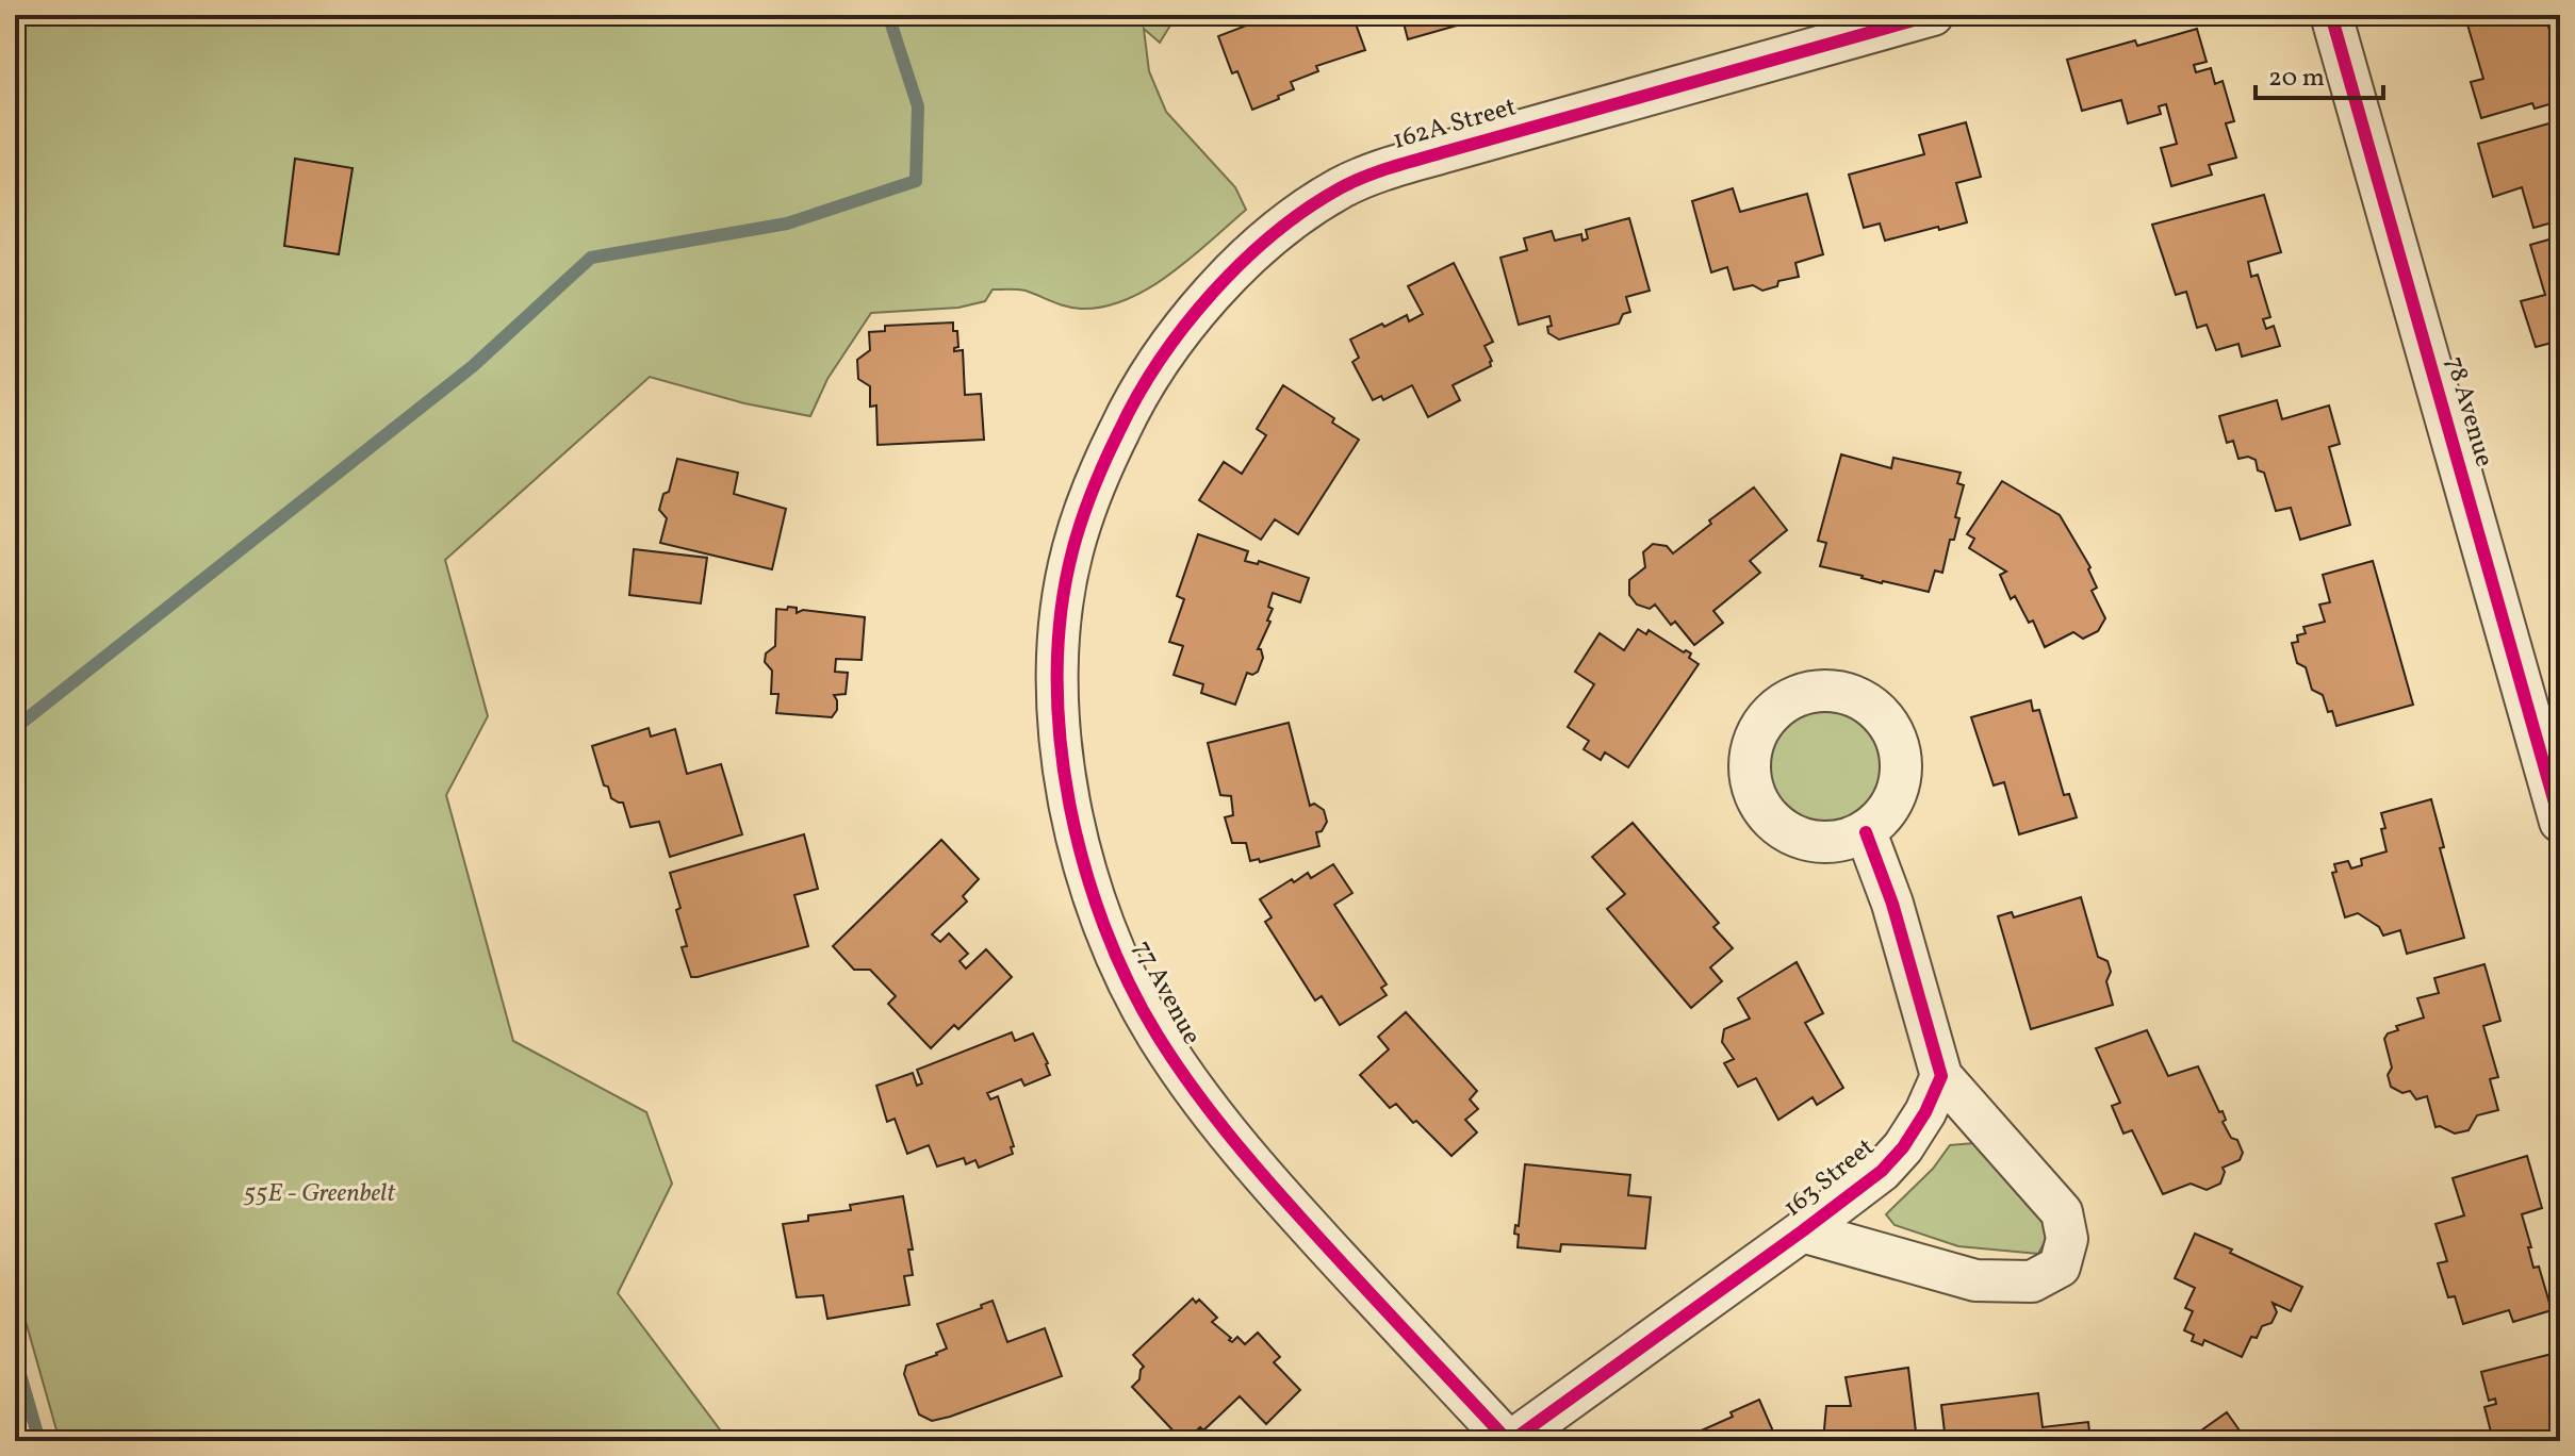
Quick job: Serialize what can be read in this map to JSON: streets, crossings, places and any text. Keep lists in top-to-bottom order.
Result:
{
  "streets": {
    "street": [
      "162A Street",
      "78 Avenue",
      "77 Avenue",
      "163 Street"
    ]
  },
  "crossings": [
    ["162A Street", "77 Avenue"],
    ["77 Avenue", "163 Street"]
  ],
  "parks": ["55E - Greenbelt"],
  "scale_bar": "20 m"
}
